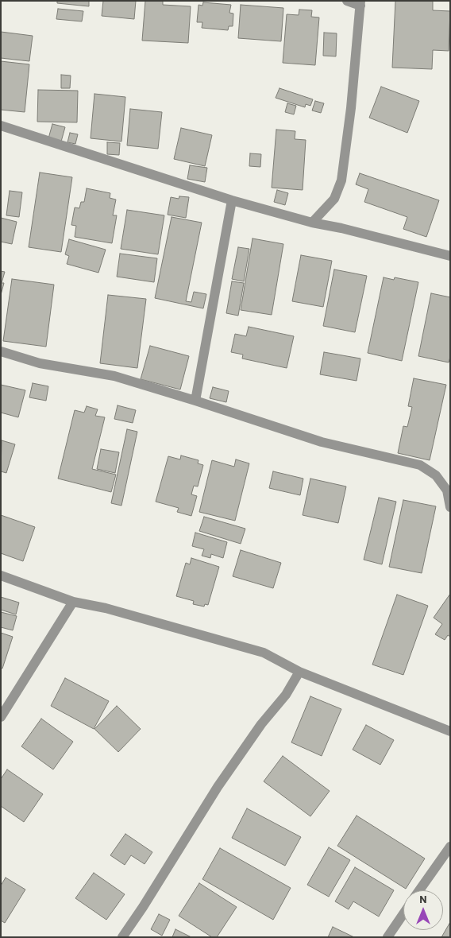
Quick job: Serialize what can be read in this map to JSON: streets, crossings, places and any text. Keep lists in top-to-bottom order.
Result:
{
  "north": "top"
}
